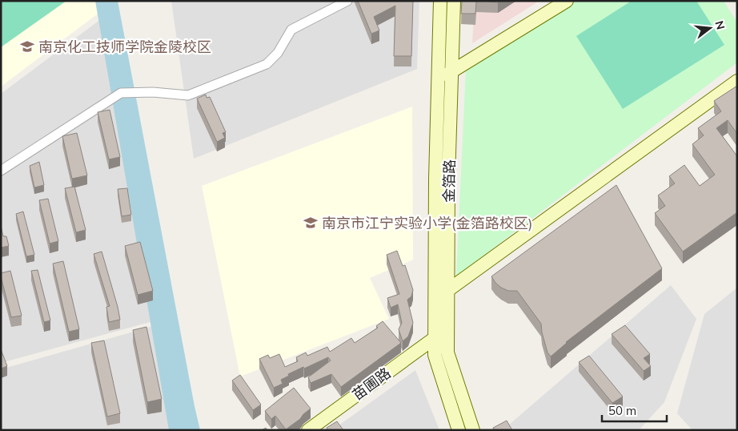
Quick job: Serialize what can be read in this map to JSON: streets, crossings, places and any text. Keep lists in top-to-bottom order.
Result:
{
  "streets": {
    "main road": ["金箔路", "苗圃路"]
  },
  "crossings": [
    ["金箔路", "苗圃路"]
  ],
  "places": {
    "school or university": ["南京化工技师学院金陵校区", "南京市江宁实验小学(金箔路校区)"]
  },
  "scale_bar": "50 m",
  "north": "right"
}
